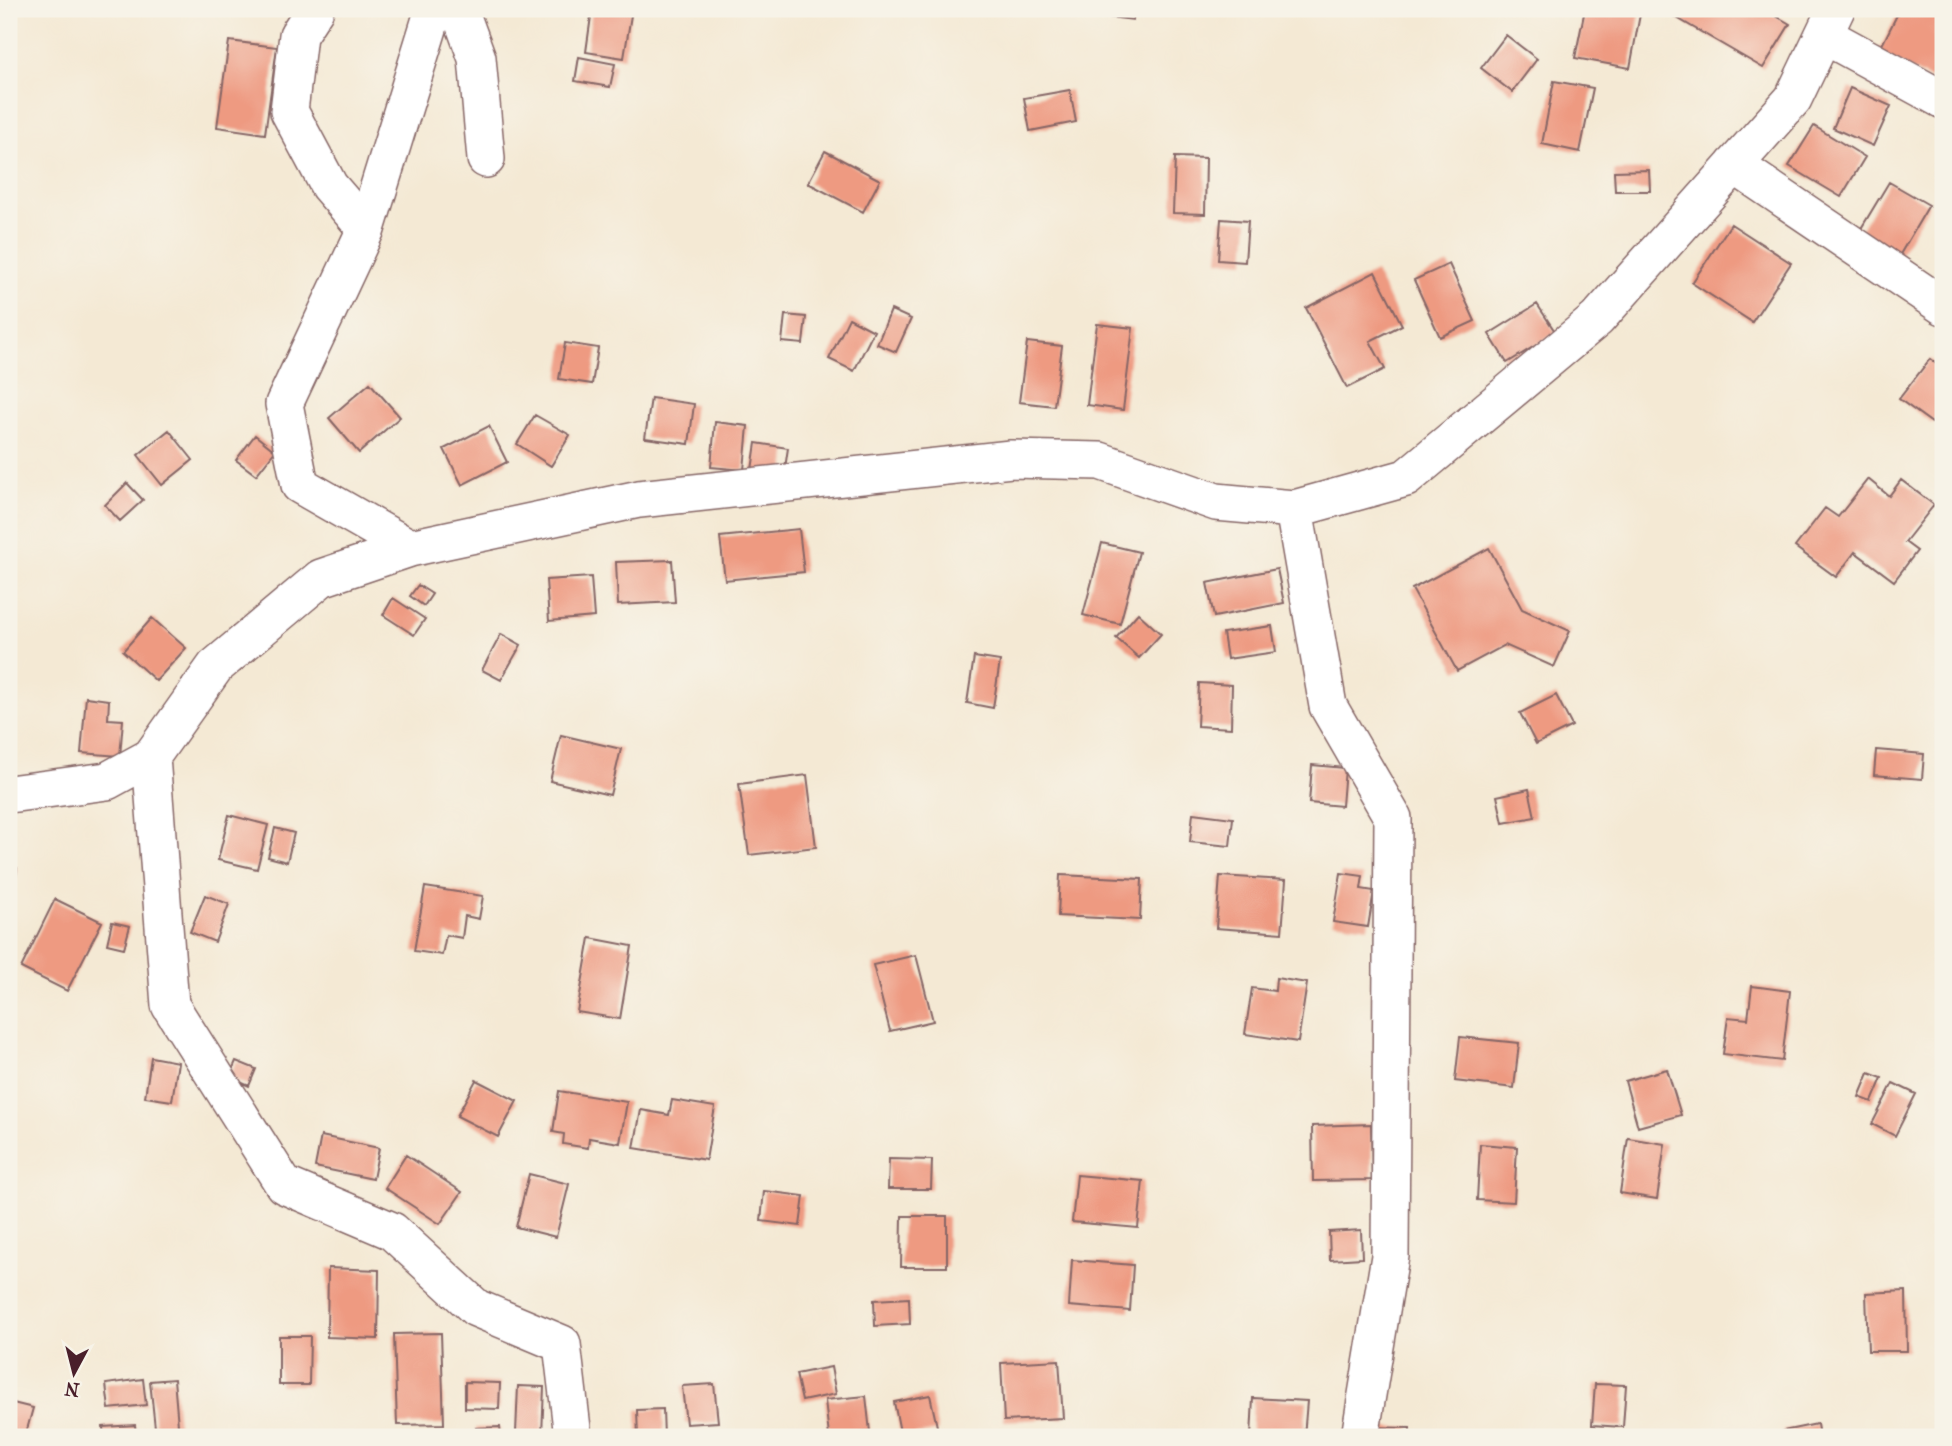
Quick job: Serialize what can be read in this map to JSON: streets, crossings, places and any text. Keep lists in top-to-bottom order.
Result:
{
  "north": "bottom"
}
